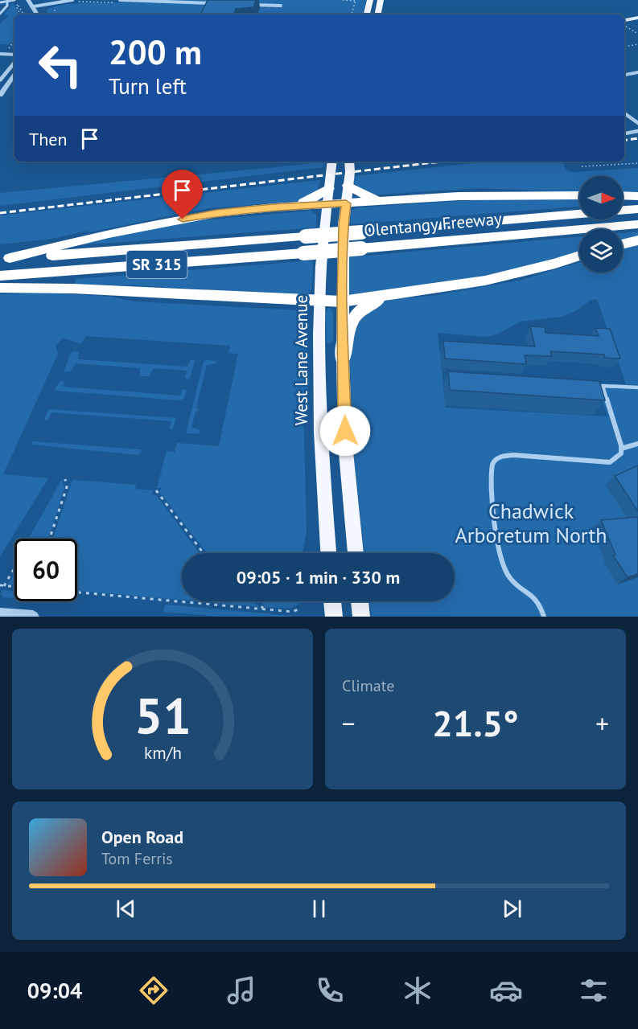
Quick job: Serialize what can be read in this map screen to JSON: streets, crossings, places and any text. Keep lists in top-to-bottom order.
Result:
{
  "streets": {
    "highway": ["Olentangy Freeway", "SR 315"],
    "main road": ["West Lane Avenue"]
  },
  "parks": ["Chadwick Arboretum North"],
  "north": "right",
  "page": {
    "turn": ["200 m", "Turn left"],
    "then": "Then",
    "limit": "60",
    "trip": "09:05 · 1 min · 330 m",
    "tile": "Climate",
    "heat": ["−", "21.5°", "+"],
    "song": ["Open Road", "Tom Ferris"],
    "tabs": "09:04",
    "gauge": ["51", "km/h"]
  }
}
